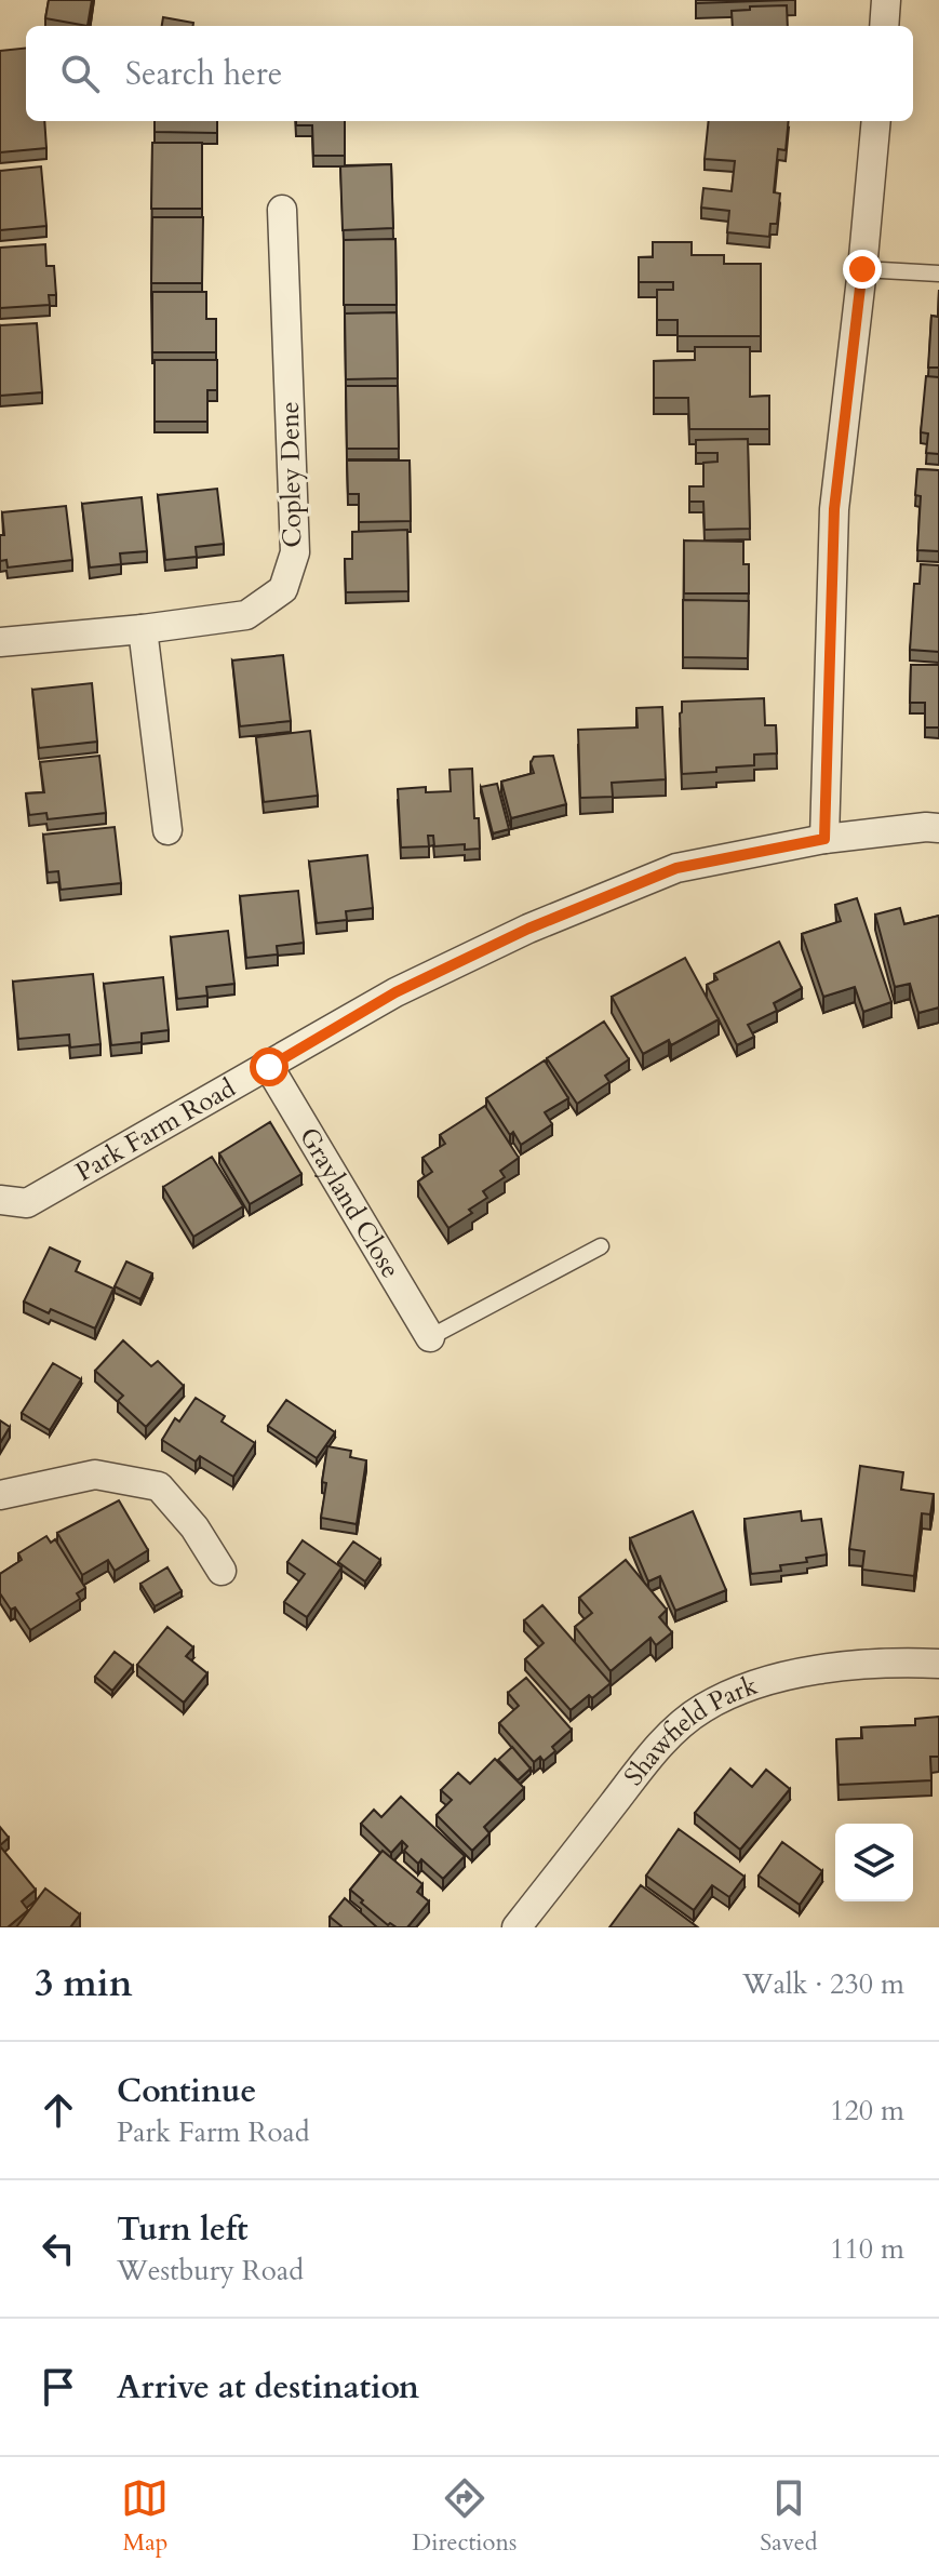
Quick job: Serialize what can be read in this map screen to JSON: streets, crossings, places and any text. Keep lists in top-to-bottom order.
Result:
{
  "streets": {
    "street": [
      "Copley Dene",
      "Park Farm Road",
      "Grayland Close",
      "Shawfield Park"
    ]
  },
  "crossings": [
    ["Park Farm Road", "Grayland Close"]
  ],
  "page": {
    "search": "Search here",
    "heading": ["3 min", "Walk · 230 m"],
    "list": [
      ["Continue", "Park Farm Road", "120 m"],
      ["Turn left", "Westbury Road", "110 m"],
      "Arrive at destination"
    ],
    "nav": ["Map", "Directions", "Saved"]
  }
}
